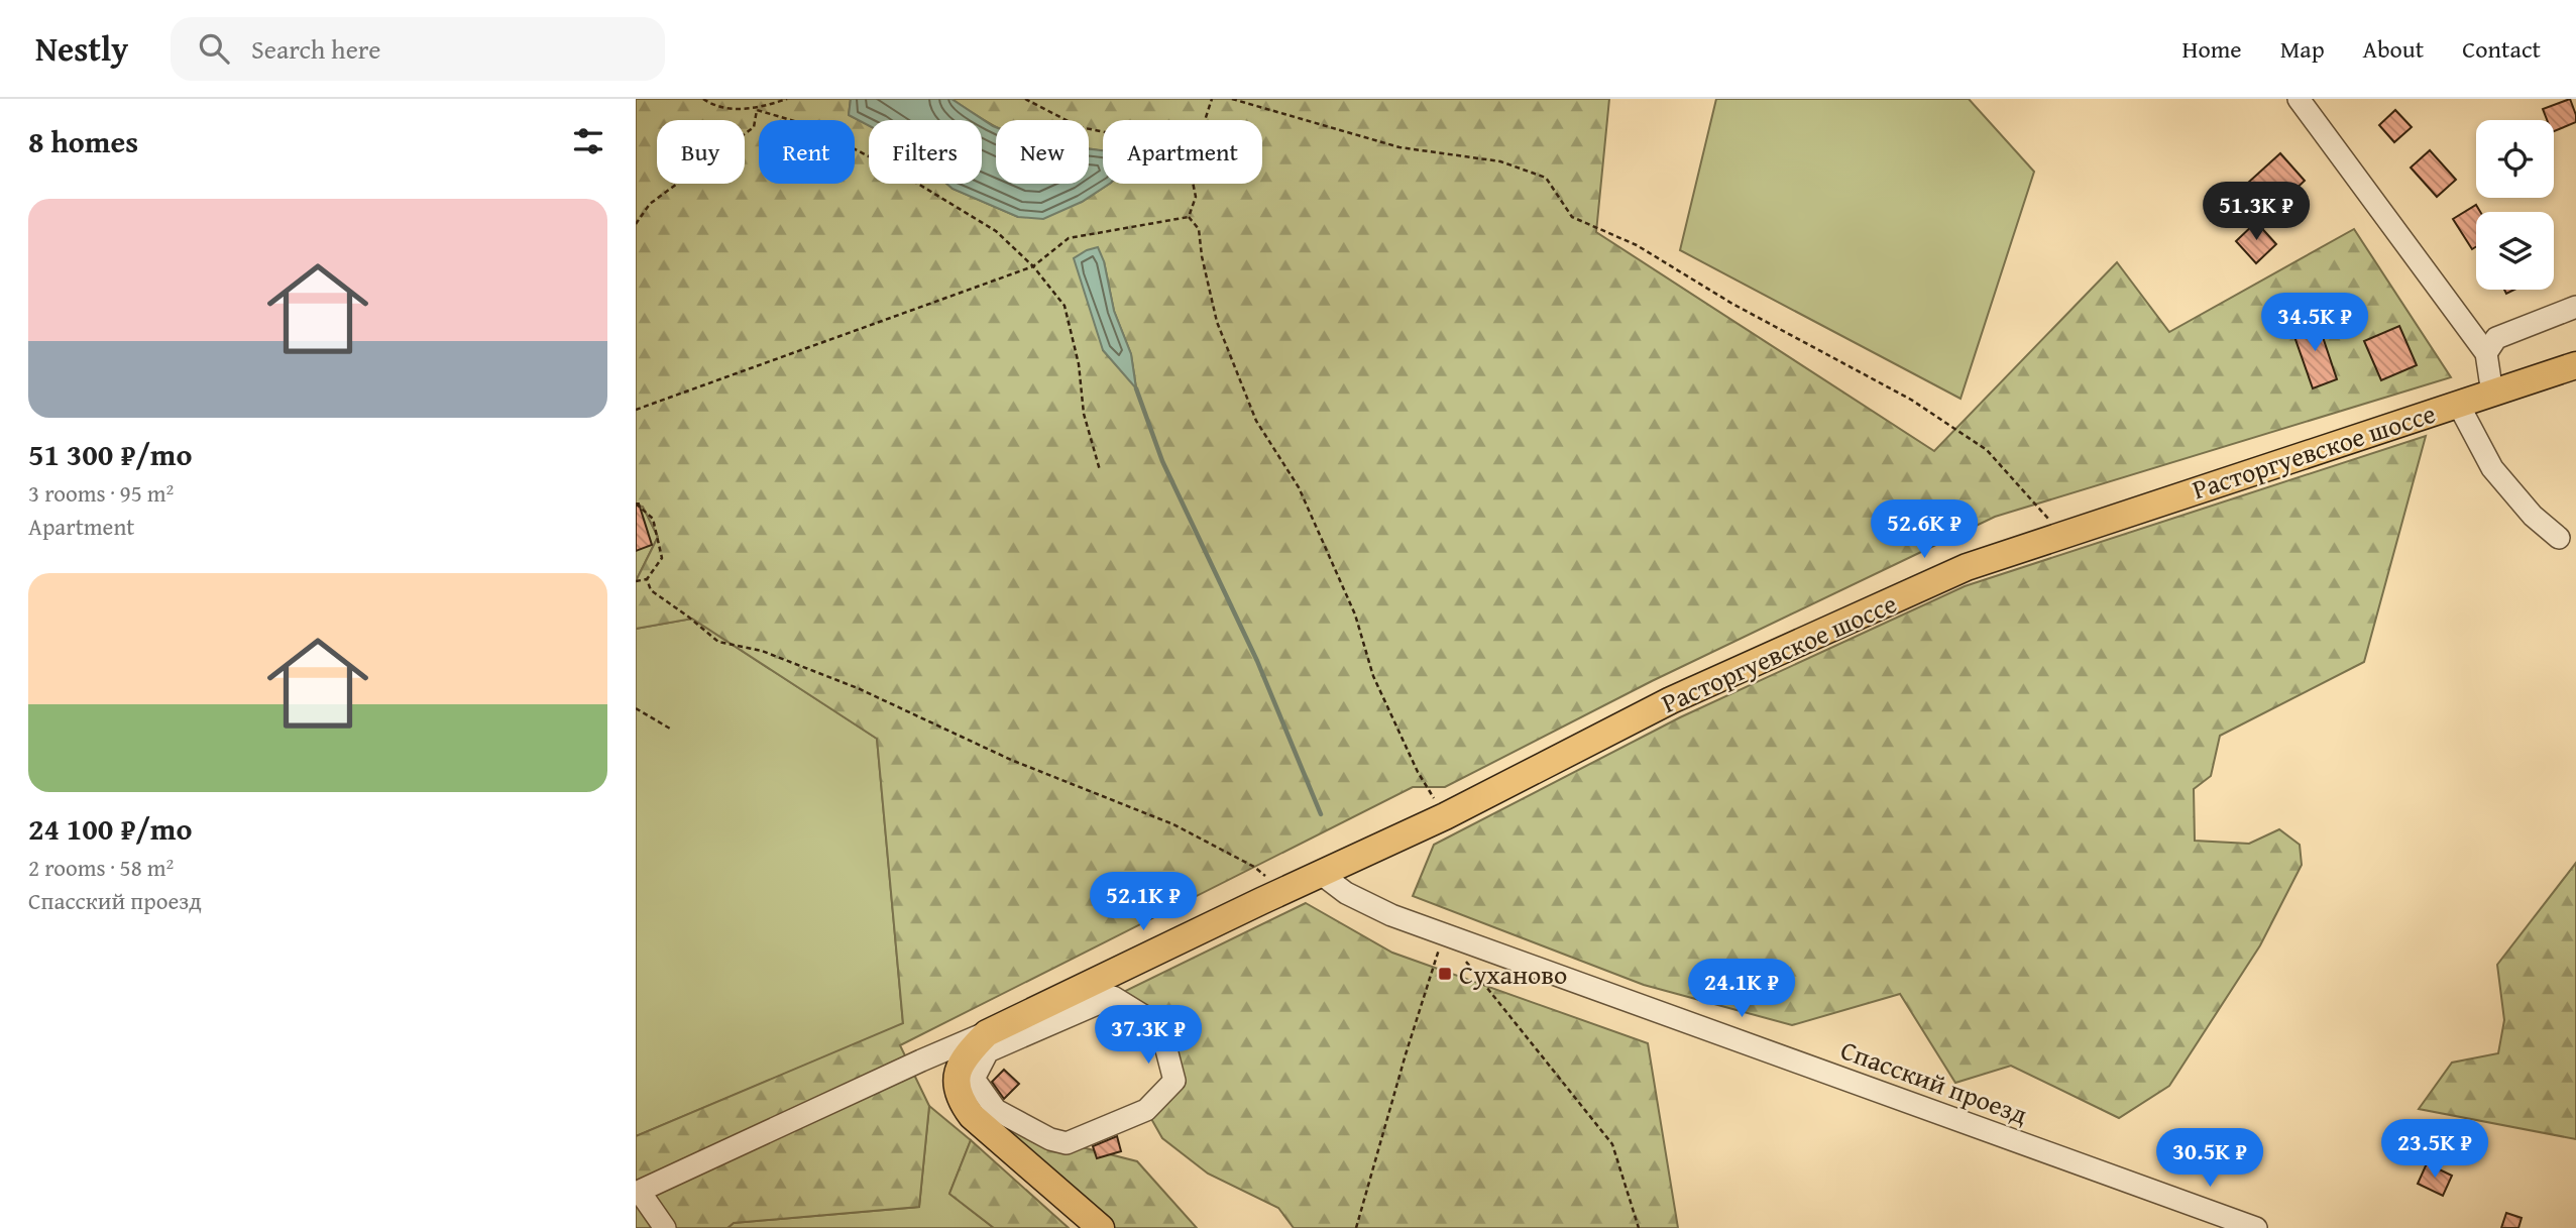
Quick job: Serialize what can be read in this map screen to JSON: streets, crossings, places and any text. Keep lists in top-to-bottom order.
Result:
{
  "streets": {
    "main road": ["Расторгуевское шоссе"],
    "street": ["Спасский проезд"]
  },
  "crossings": [
    ["Расторгуевское шоссе", "Спасский проезд"]
  ],
  "places": {
    "transit": ["Суханово"]
  },
  "page": {
    "header": "Nestly",
    "search": "Search here",
    "nav": [
      "Home",
      "Map",
      "About",
      "Contact"
    ],
    "heading": "8 homes",
    "chip": [
      "Buy",
      "Rent",
      "Filters",
      "New",
      "Apartment"
    ],
    "price": [
      "51.3K ₽",
      "34.5K ₽",
      "52.6K ₽",
      "52.1K ₽",
      "24.1K ₽",
      "37.3K ₽",
      "23.5K ₽",
      "30.5K ₽"
    ],
    "list": [
      {
        "name": "51 300 ₽/mo",
        "note": "3 rooms · 95 m² · Apartment"
      },
      {
        "name": "24 100 ₽/mo",
        "note": "2 rooms · 58 m² · Спасский проезд"
      }
    ]
  }
}
